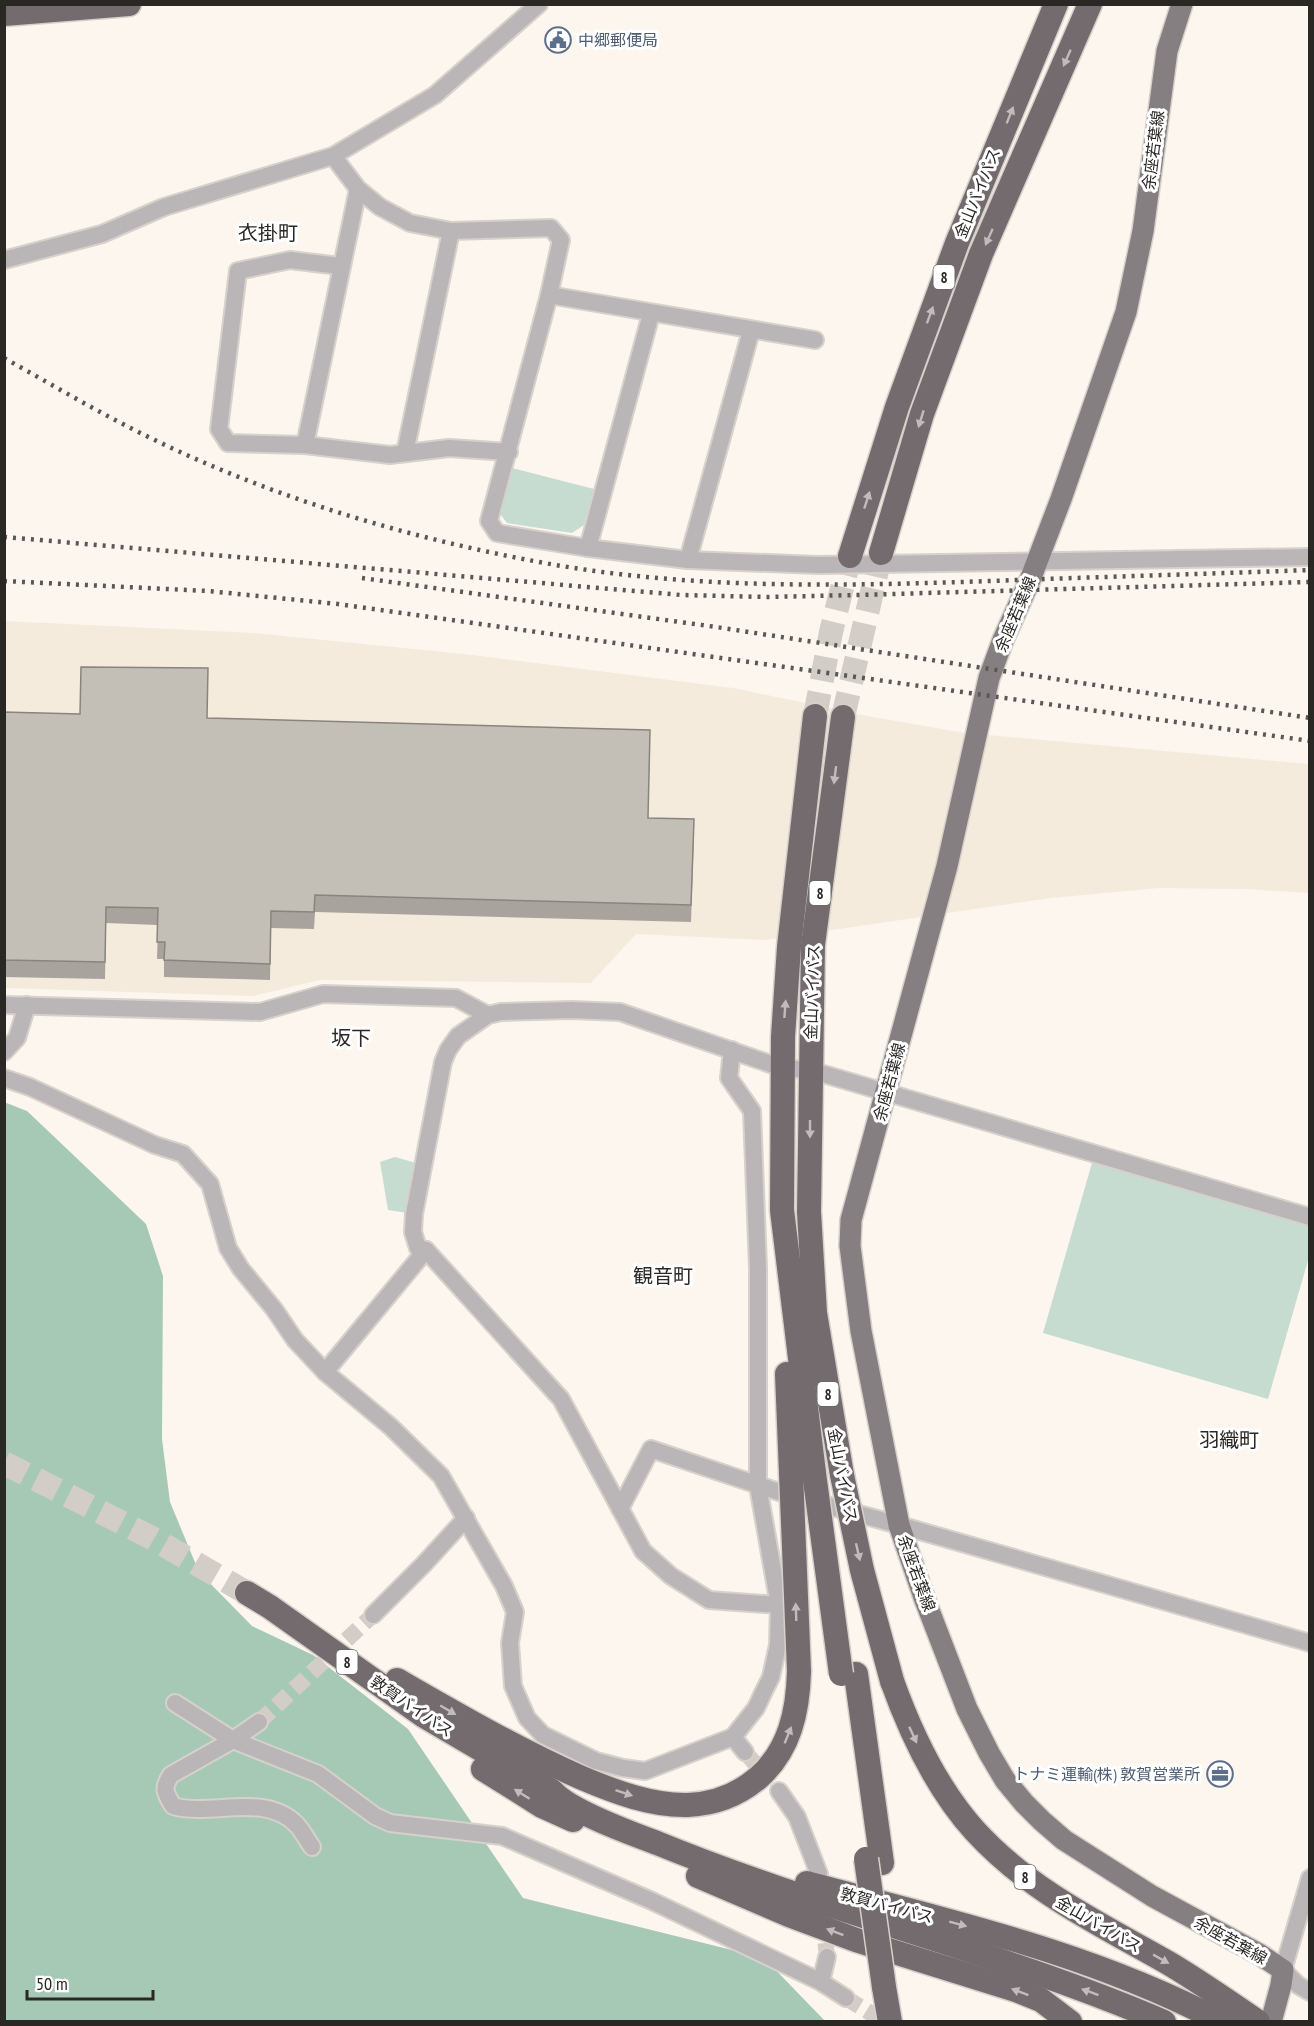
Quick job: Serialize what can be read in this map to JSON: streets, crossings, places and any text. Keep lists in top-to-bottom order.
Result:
{
  "streets": {
    "highway": ["金山バイパス", "8", "敦賀バイパス"],
    "main road": ["余座若葉線"]
  },
  "crossings": [
    ["金山バイパス", "敦賀バイパス"]
  ],
  "districts": [
    "衣掛町",
    "坂下",
    "観音町",
    "羽織町"
  ],
  "places": {
    "public building": ["中郷郵便局"],
    "office": ["トナミ運輸(株) 敦賀営業所"]
  },
  "scale_bar": "50 m"
}
